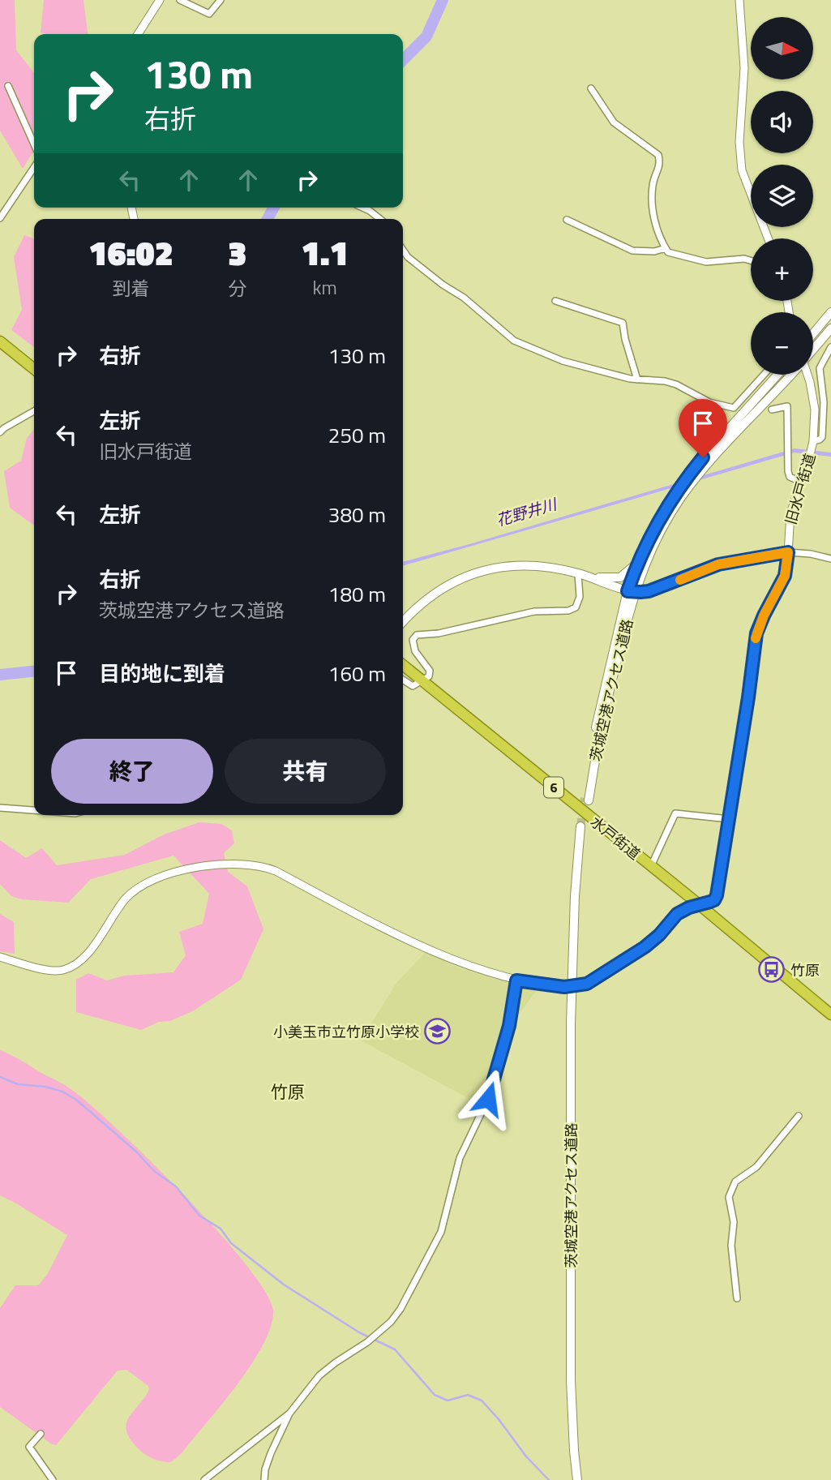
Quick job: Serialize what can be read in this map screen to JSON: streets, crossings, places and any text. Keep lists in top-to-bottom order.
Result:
{
  "streets": {
    "highway": ["6", "水戸街道"],
    "main road": ["茨城空港アクセス道路"],
    "street": ["旧水戸街道"]
  },
  "crossings": [
    ["旧水戸街道", "水戸街道"]
  ],
  "districts": ["竹原"],
  "water": ["花野井川"],
  "places": {
    "bus stop": ["竹原"],
    "school or university": ["小美玉市立竹原小学校"]
  },
  "north": "right",
  "page": {
    "map_buttons": ["+", "−"],
    "turn": ["130 m", "右折"],
    "eta": [
      "16:02",
      "到着",
      "3",
      "分",
      "1.1",
      "km"
    ],
    "list": [
      {
        "name": "右折",
        "value": "130 m"
      },
      {
        "name": "左折",
        "note": "旧水戸街道",
        "value": "250 m"
      },
      {
        "name": "左折",
        "value": "380 m"
      },
      {
        "name": "右折",
        "note": "茨城空港アクセス道路",
        "value": "180 m"
      },
      {
        "name": "目的地に到着",
        "value": "160 m"
      }
    ],
    "buttons": ["終了", "共有"]
  }
}
